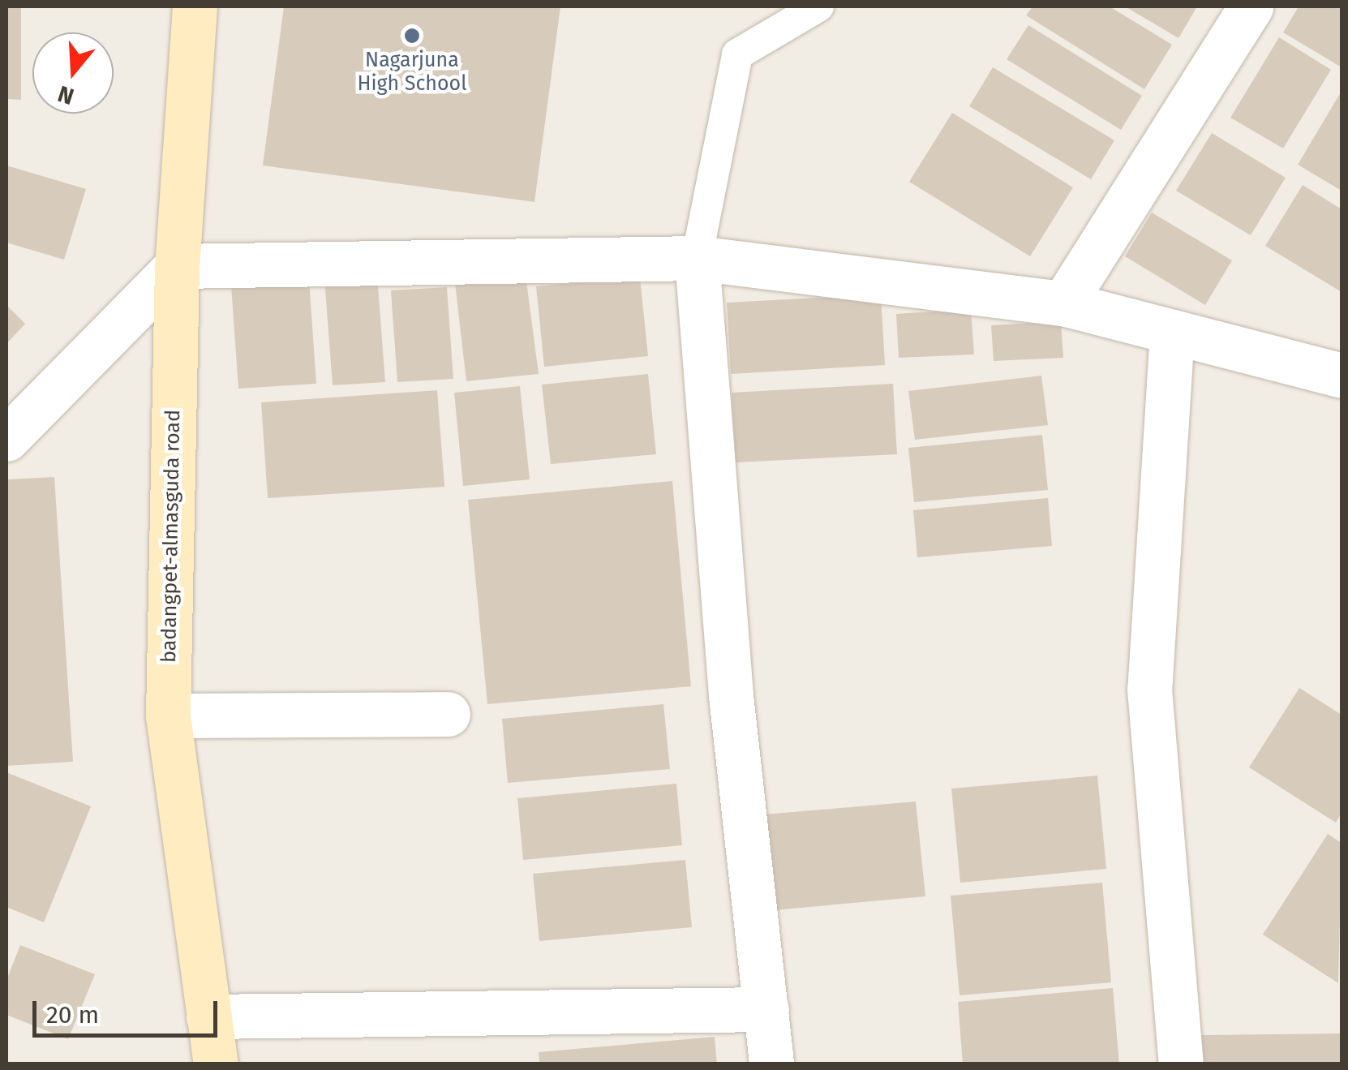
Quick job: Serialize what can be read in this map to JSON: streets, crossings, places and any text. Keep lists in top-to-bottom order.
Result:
{
  "streets": {
    "street": ["badangpet-almasguda road"]
  },
  "places": ["Nagarjuna High School"],
  "scale_bar": "20 m",
  "north": "bottom"
}
